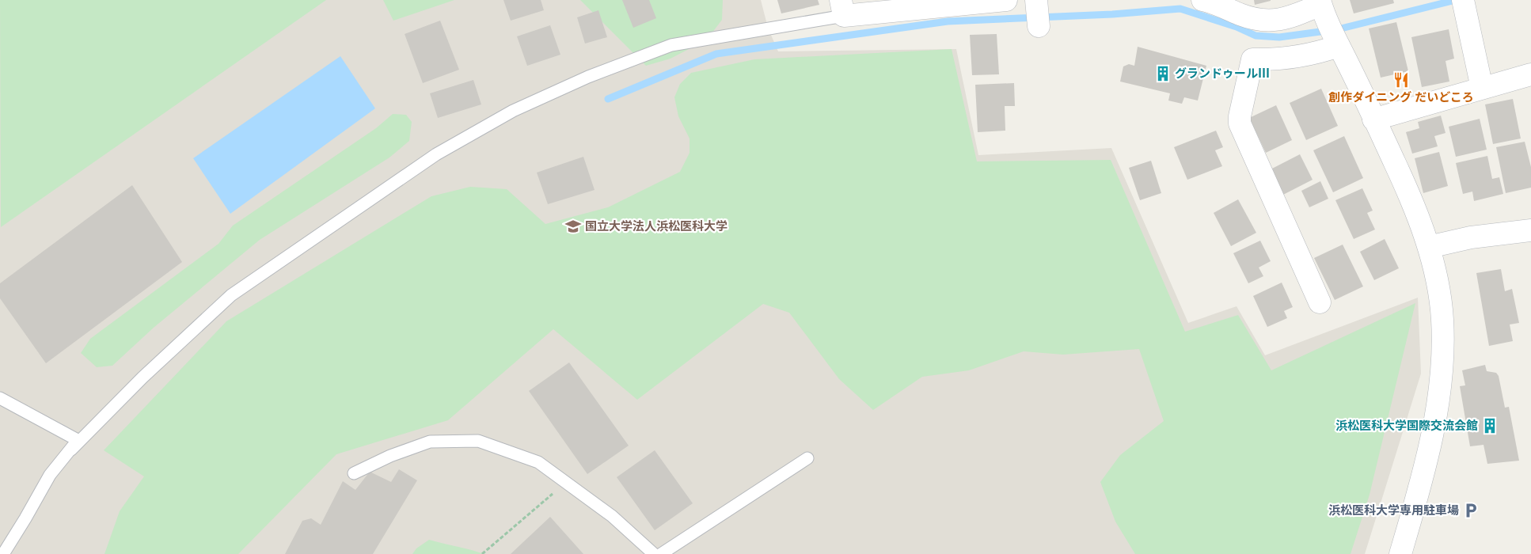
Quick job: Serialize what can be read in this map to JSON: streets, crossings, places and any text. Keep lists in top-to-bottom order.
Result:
{
  "places": {
    "building": ["グランドゥールⅢ", "浜松医科大学国際交流会館"],
    "restaurant": ["創作ダイニング だいどころ"],
    "school or university": ["国立大学法人浜松医科大学"],
    "parking": ["浜松医科大学専用駐車場"]
  }
}
